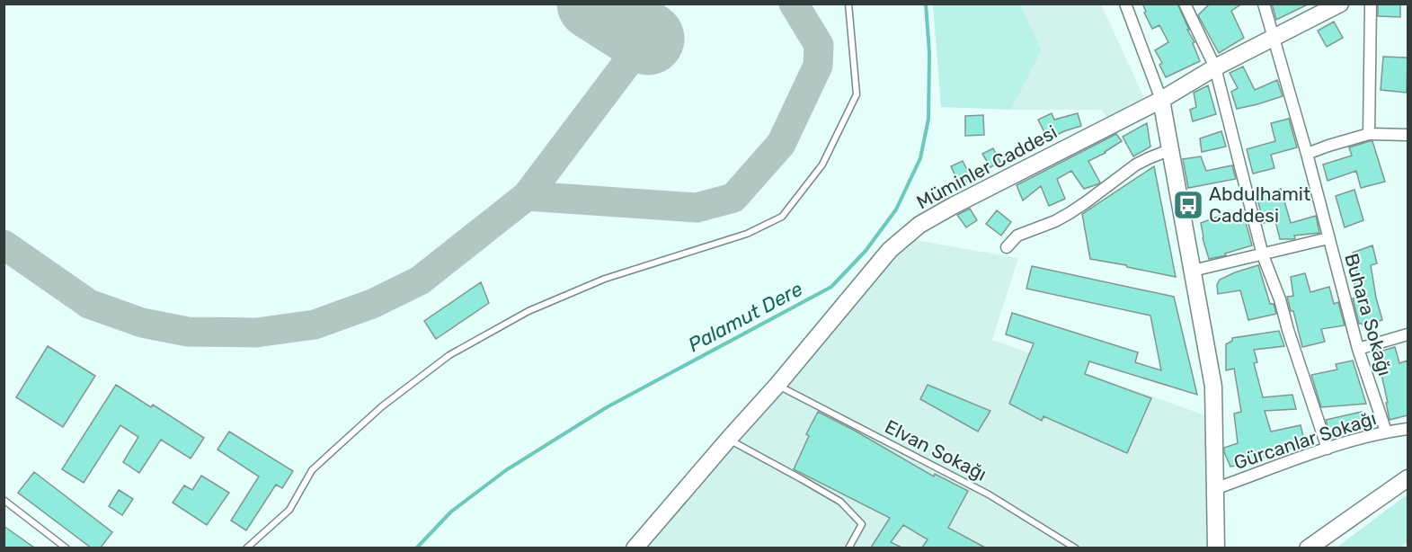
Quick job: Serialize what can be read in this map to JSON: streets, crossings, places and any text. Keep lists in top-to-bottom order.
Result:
{
  "streets": {
    "street": ["Müminler Caddesi", "Buhara Sokağı", "Gürcanlar Sokağı"],
    "lane": ["Elvan Sokağı"]
  },
  "crossings": [
    ["Müminler Caddesi", "Buhara Sokağı"],
    ["Müminler Caddesi", "Elvan Sokağı"],
    ["Buhara Sokağı", "Gürcanlar Sokağı"]
  ],
  "water": ["Palamut Dere"],
  "places": {
    "bus stop": ["Abdulhamit Caddesi"]
  }
}
